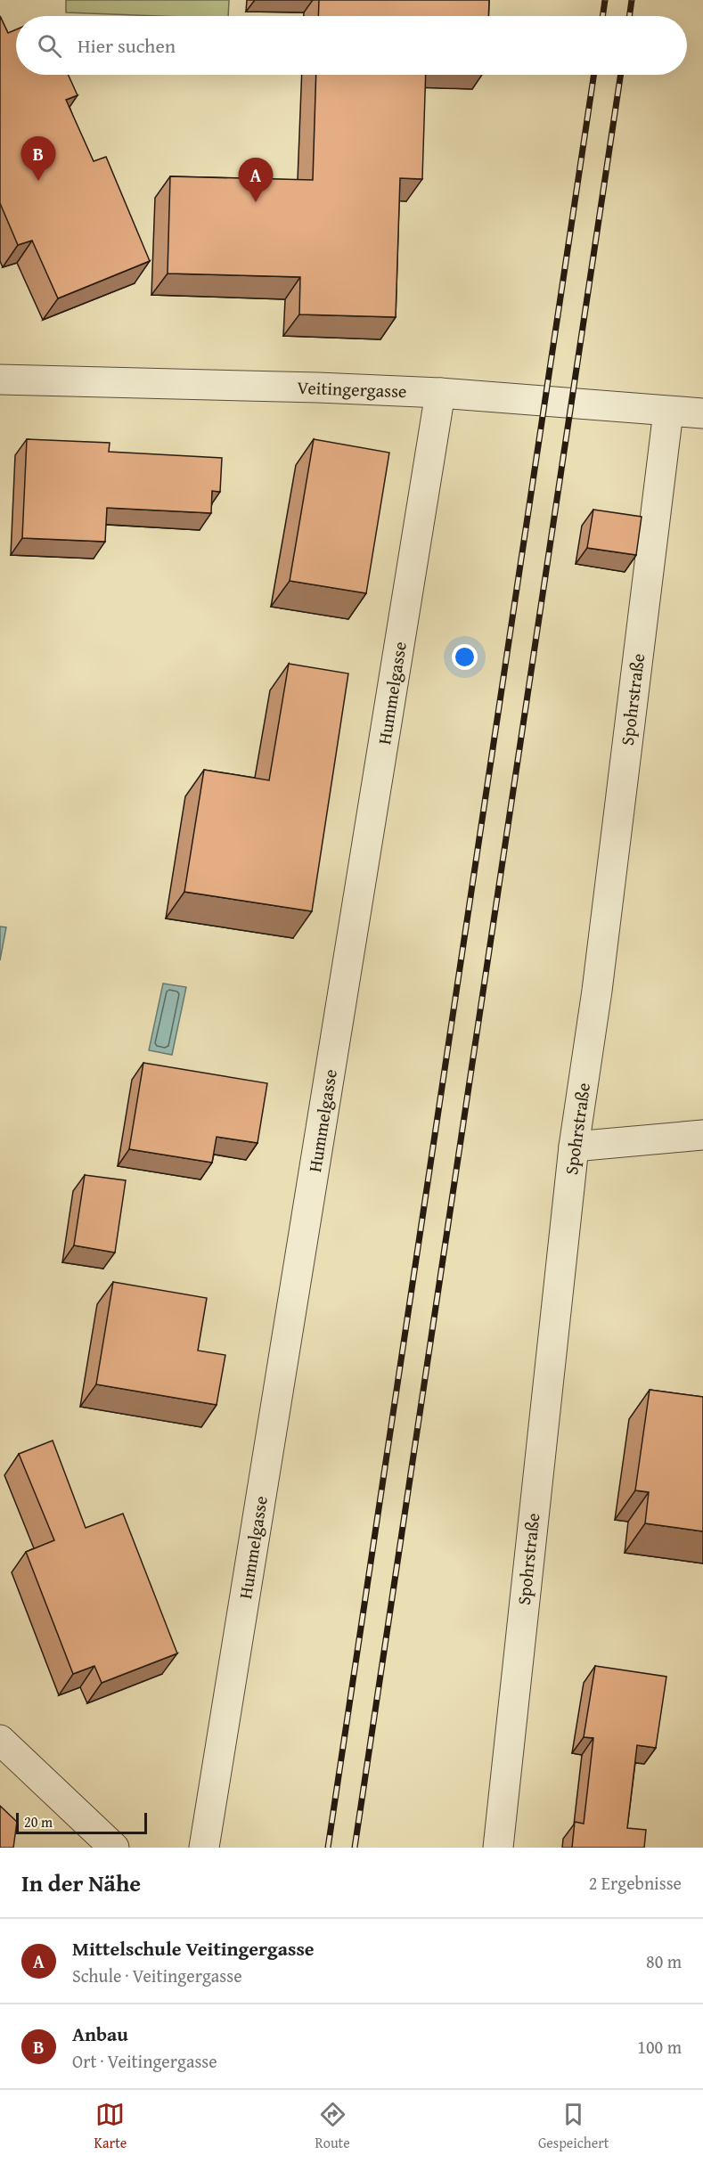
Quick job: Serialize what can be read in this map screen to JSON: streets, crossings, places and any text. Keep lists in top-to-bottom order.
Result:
{
  "streets": {
    "street": ["Veitingergasse", "Hummelgasse", "Spohrstraße"]
  },
  "crossings": [
    ["Veitingergasse", "Hummelgasse"],
    ["Veitingergasse", "Spohrstraße"]
  ],
  "scale_bar": "20 m",
  "page": {
    "search": "Hier suchen",
    "pins": ["B", "A"],
    "scale": "20 m",
    "heading": ["In der Nähe", "2 Ergebnisse"],
    "list": [
      {
        "mark": "A",
        "name": "Mittelschule Veitingergasse",
        "note": "Schule · Veitingergasse",
        "value": "80 m"
      },
      {
        "mark": "B",
        "name": "Anbau",
        "note": "Ort · Veitingergasse",
        "value": "100 m"
      }
    ],
    "nav": ["Karte", "Route", "Gespeichert"]
  }
}
